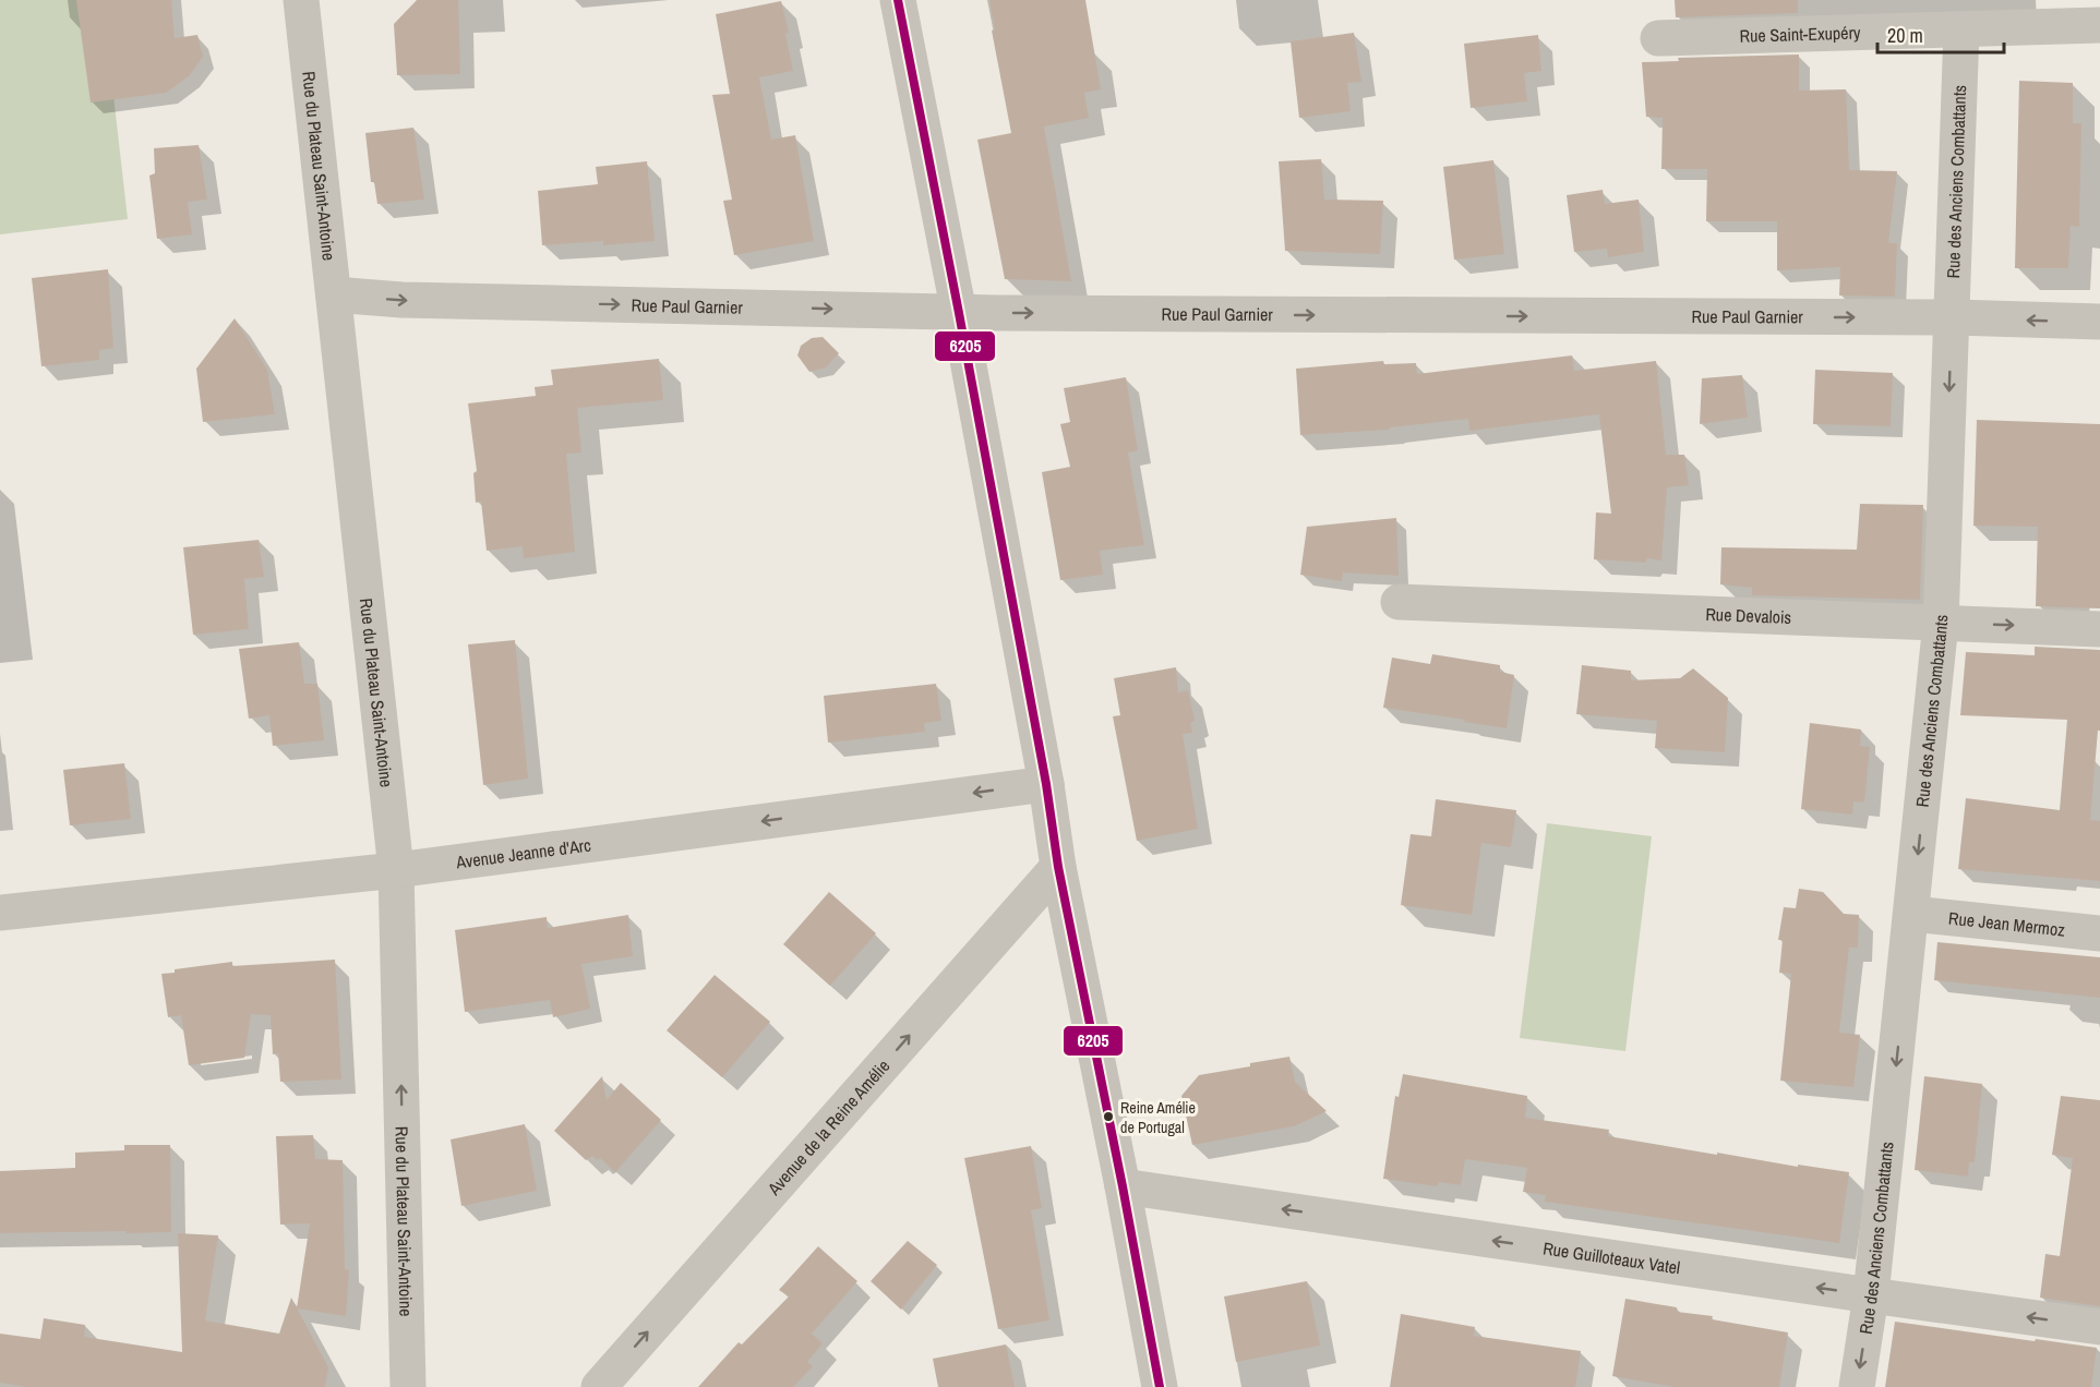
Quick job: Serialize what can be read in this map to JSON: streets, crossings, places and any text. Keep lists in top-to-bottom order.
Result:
{
  "streets": {
    "street": [
      "Rue Saint-Exupéry",
      "Rue du Plateau Saint-Antoine",
      "Rue des Anciens Combattants",
      "Rue Paul Garnier",
      "Rue Devalois",
      "Avenue Jeanne d'Arc",
      "Rue Jean Mermoz",
      "Avenue de la Reine Amélie",
      "Rue Guilloteaux Vatel"
    ]
  },
  "crossings": [
    ["Rue Saint-Exupéry", "Rue des Anciens Combattants"],
    ["Rue du Plateau Saint-Antoine", "Rue Paul Garnier"],
    ["Rue du Plateau Saint-Antoine", "Avenue Jeanne d'Arc"],
    ["Rue des Anciens Combattants", "Rue Paul Garnier"],
    ["Rue des Anciens Combattants", "Rue Devalois"],
    ["Rue des Anciens Combattants", "Rue Jean Mermoz"],
    ["Rue des Anciens Combattants", "Rue Guilloteaux Vatel"]
  ],
  "one_way": [
    "Rue du Plateau Saint-Antoine",
    "Rue des Anciens Combattants",
    "Rue Paul Garnier",
    "Avenue Jeanne d'Arc",
    "Avenue de la Reine Amélie",
    "Rue Guilloteaux Vatel"
  ],
  "places": ["Reine Amélie de Portugal"],
  "lines": ["transit line 6205"],
  "scale_bar": "20 m"
}
